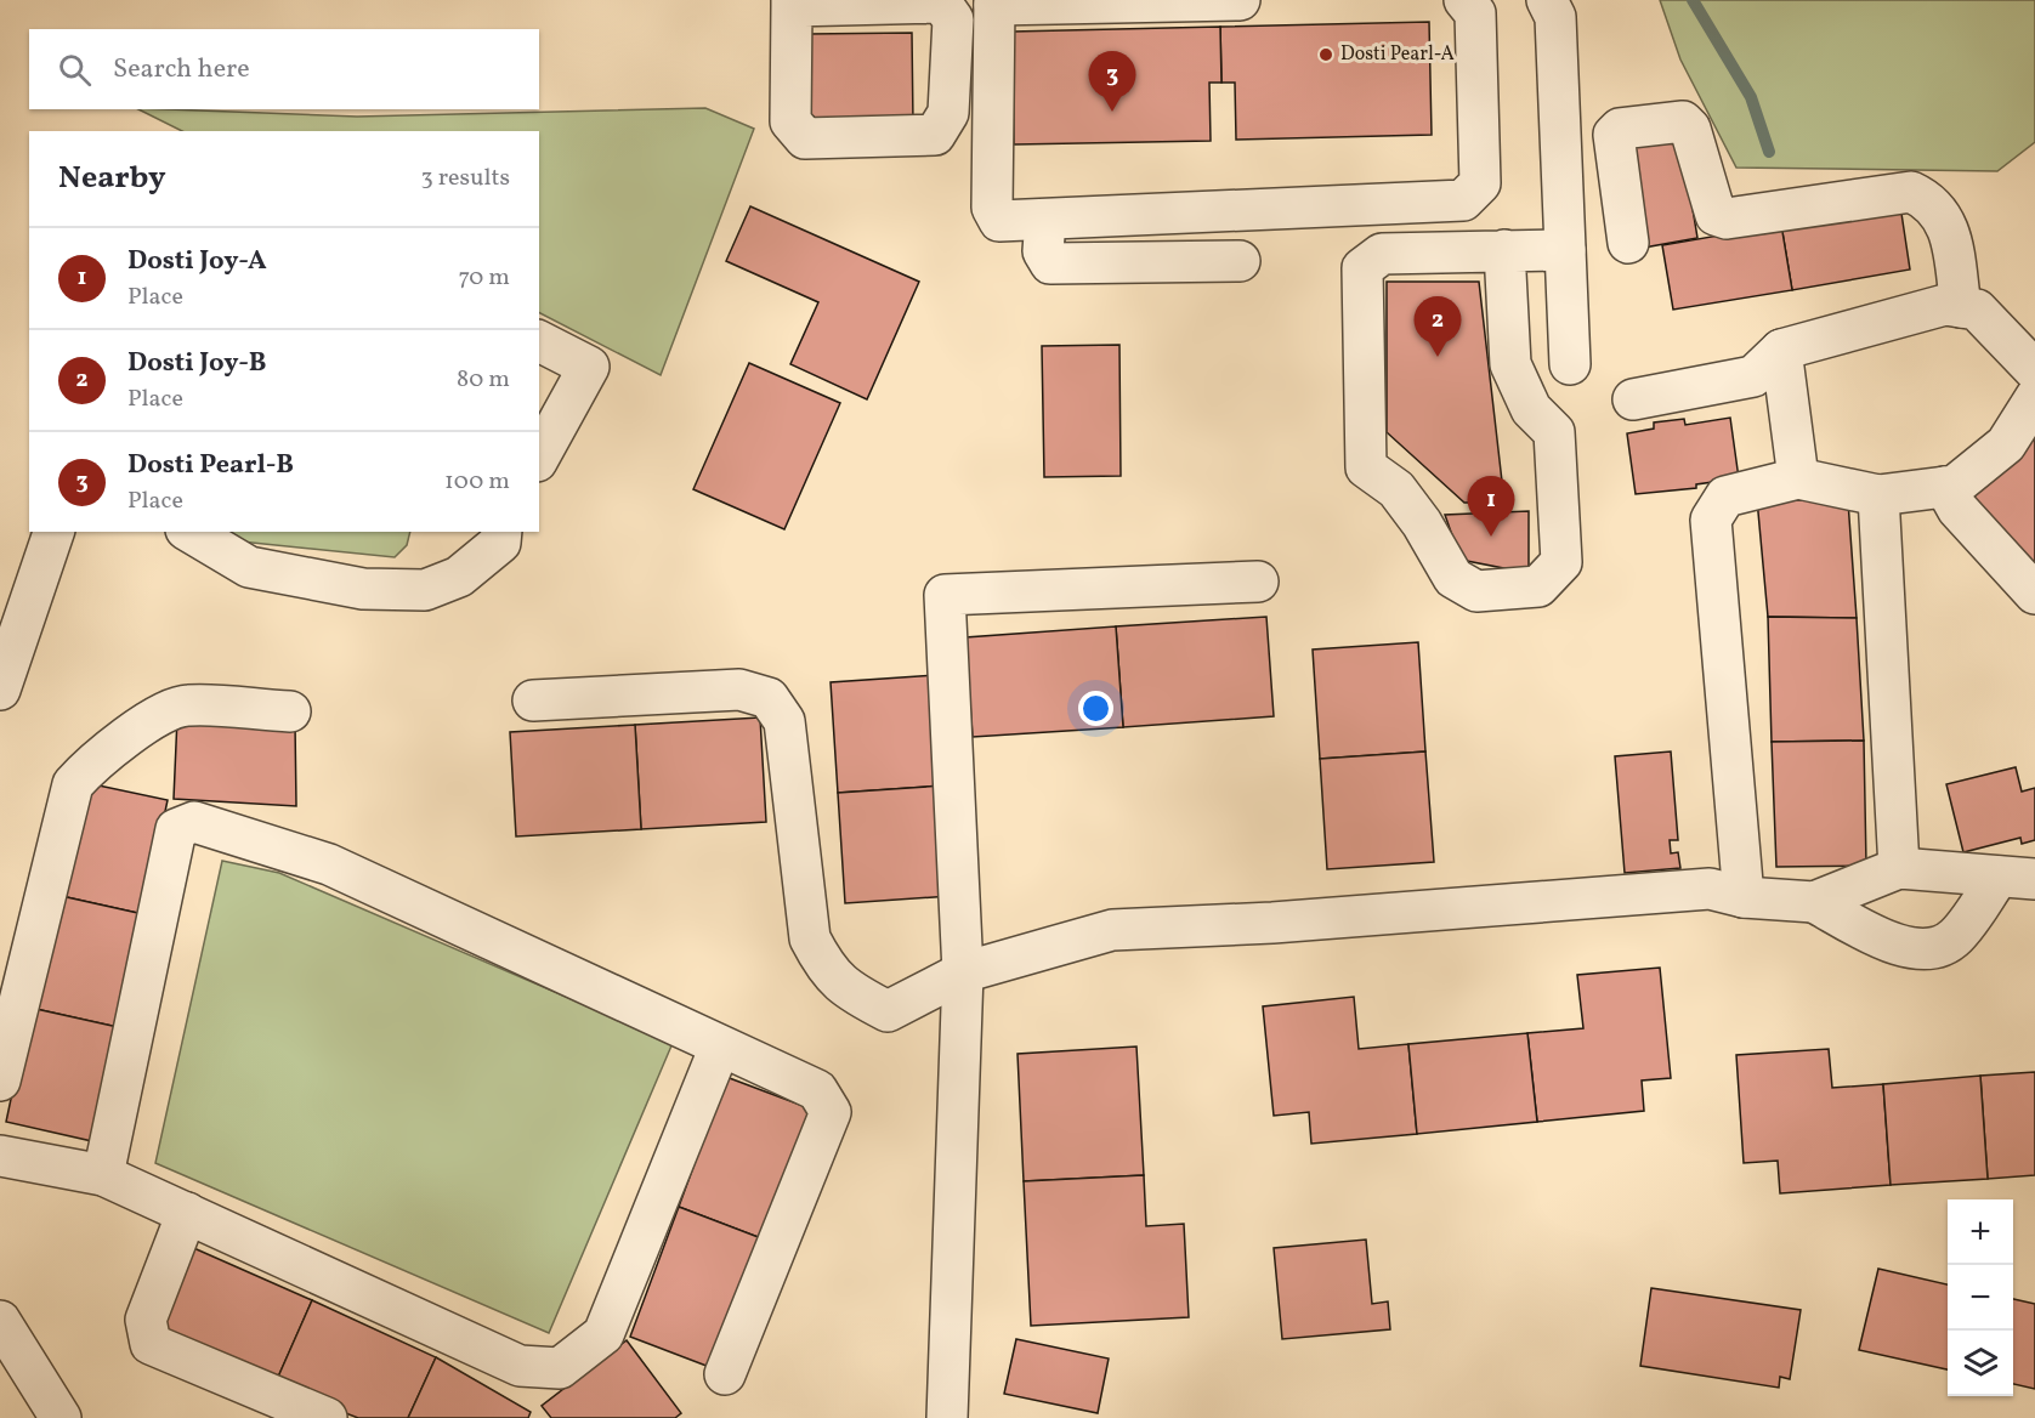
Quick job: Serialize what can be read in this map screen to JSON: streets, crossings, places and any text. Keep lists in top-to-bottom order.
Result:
{
  "places": ["Dosti Pearl-A"],
  "page": {
    "search": "Search here",
    "pins": ["3", "2", "1"],
    "heading": ["Nearby", "3 results"],
    "list": [
      {
        "mark": "1",
        "name": "Dosti Joy-A",
        "note": "Place",
        "value": "70 m"
      },
      {
        "mark": "2",
        "name": "Dosti Joy-B",
        "note": "Place",
        "value": "80 m"
      },
      {
        "mark": "3",
        "name": "Dosti Pearl-B",
        "note": "Place",
        "value": "100 m"
      }
    ],
    "map_buttons": ["+", "−"]
  }
}
